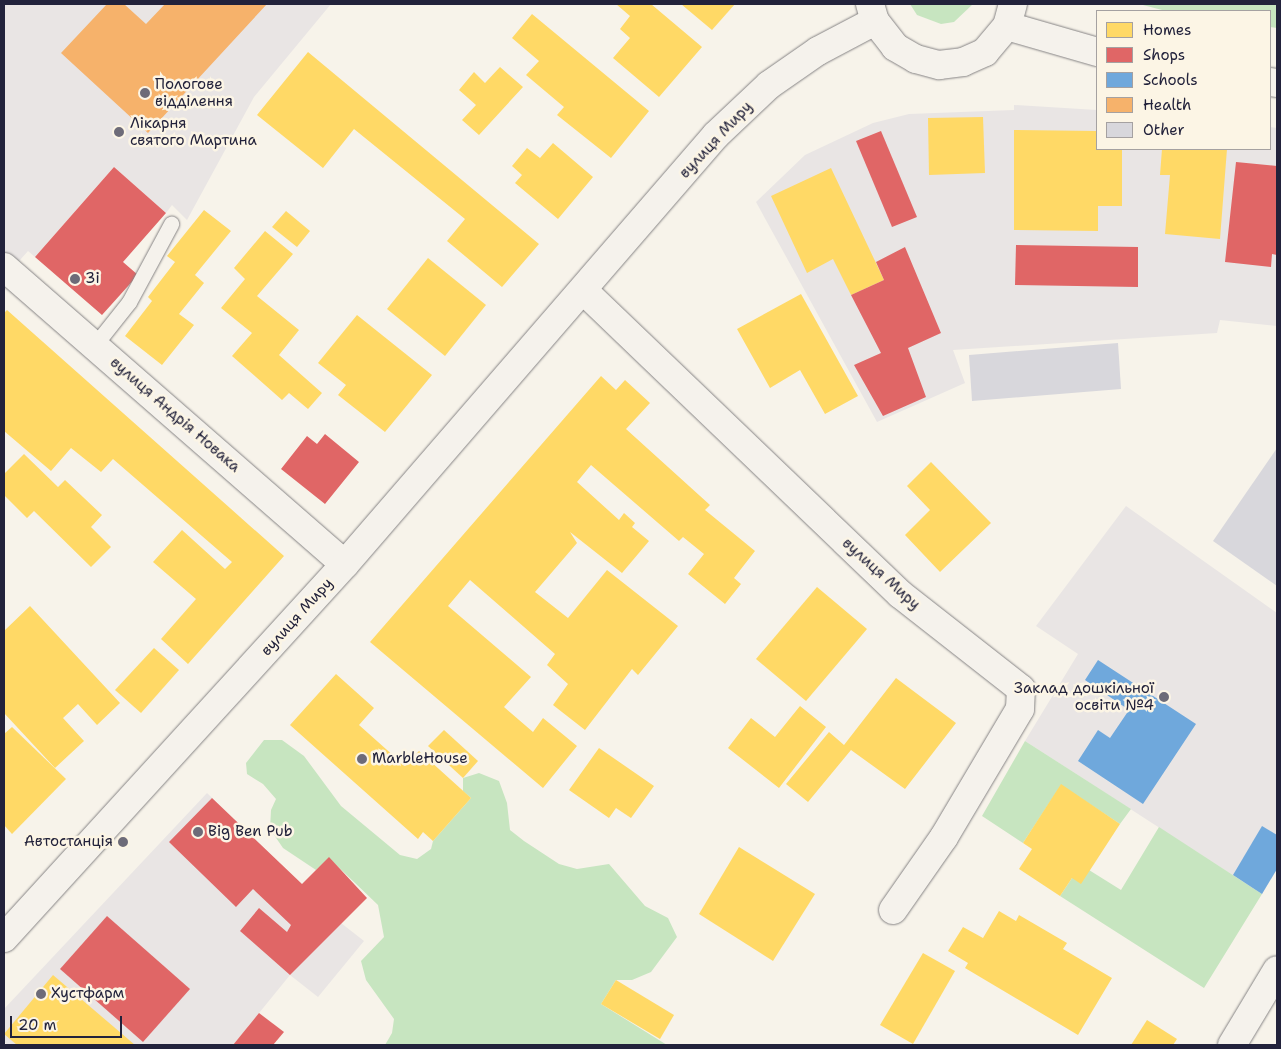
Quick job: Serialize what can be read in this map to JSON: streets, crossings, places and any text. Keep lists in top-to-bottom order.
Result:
{
  "streets": {
    "main road": ["вулиця Миру", "вулиця Андрія Новака"]
  },
  "crossings": [
    ["вулиця Миру", "вулиця Андрія Новака"]
  ],
  "places": [
    "Пологове відділення",
    "Лікарня святого Мартина",
    "3і",
    "Заклад дошкільної освіти №4",
    "MarbleHouse",
    "Big Ben Pub",
    "Автостанція",
    "Хустфарм"
  ],
  "legend": [
    "Homes",
    "Shops",
    "Schools",
    "Health",
    "Other"
  ],
  "scale_bar": "20 m"
}
